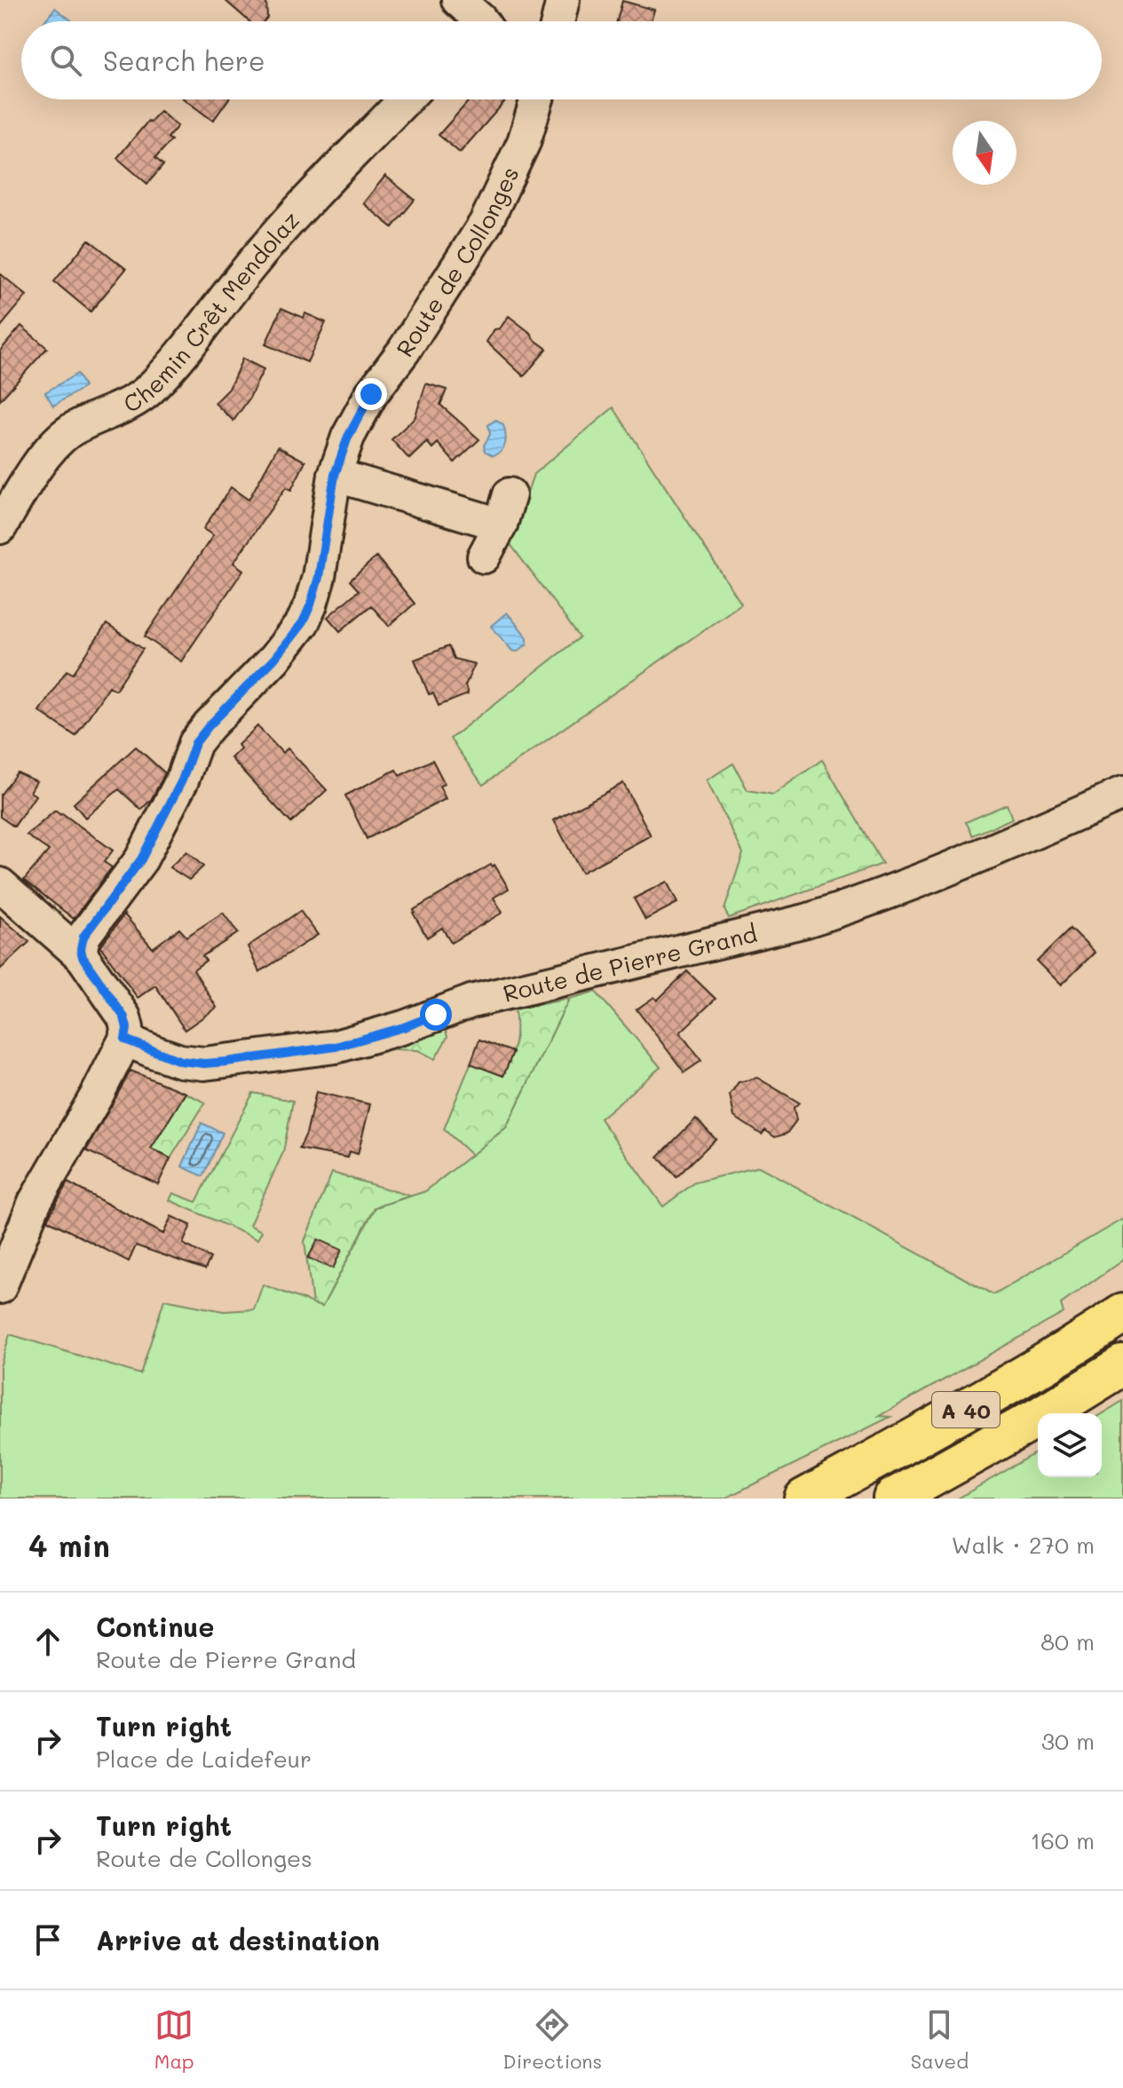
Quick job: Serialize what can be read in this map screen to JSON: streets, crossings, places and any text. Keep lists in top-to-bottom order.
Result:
{
  "streets": {
    "highway": ["A 40"],
    "street": ["Route de Collonges", "Chemin Crêt Mendolaz", "Route de Pierre Grand"]
  },
  "north": "bottom",
  "page": {
    "search": "Search here",
    "heading": ["4 min", "Walk · 270 m"],
    "list": [
      ["Continue", "Route de Pierre Grand", "80 m"],
      ["Turn right", "Place de Laidefeur", "30 m"],
      ["Turn right", "Route de Collonges", "160 m"],
      "Arrive at destination"
    ],
    "nav": ["Map", "Directions", "Saved"]
  }
}
